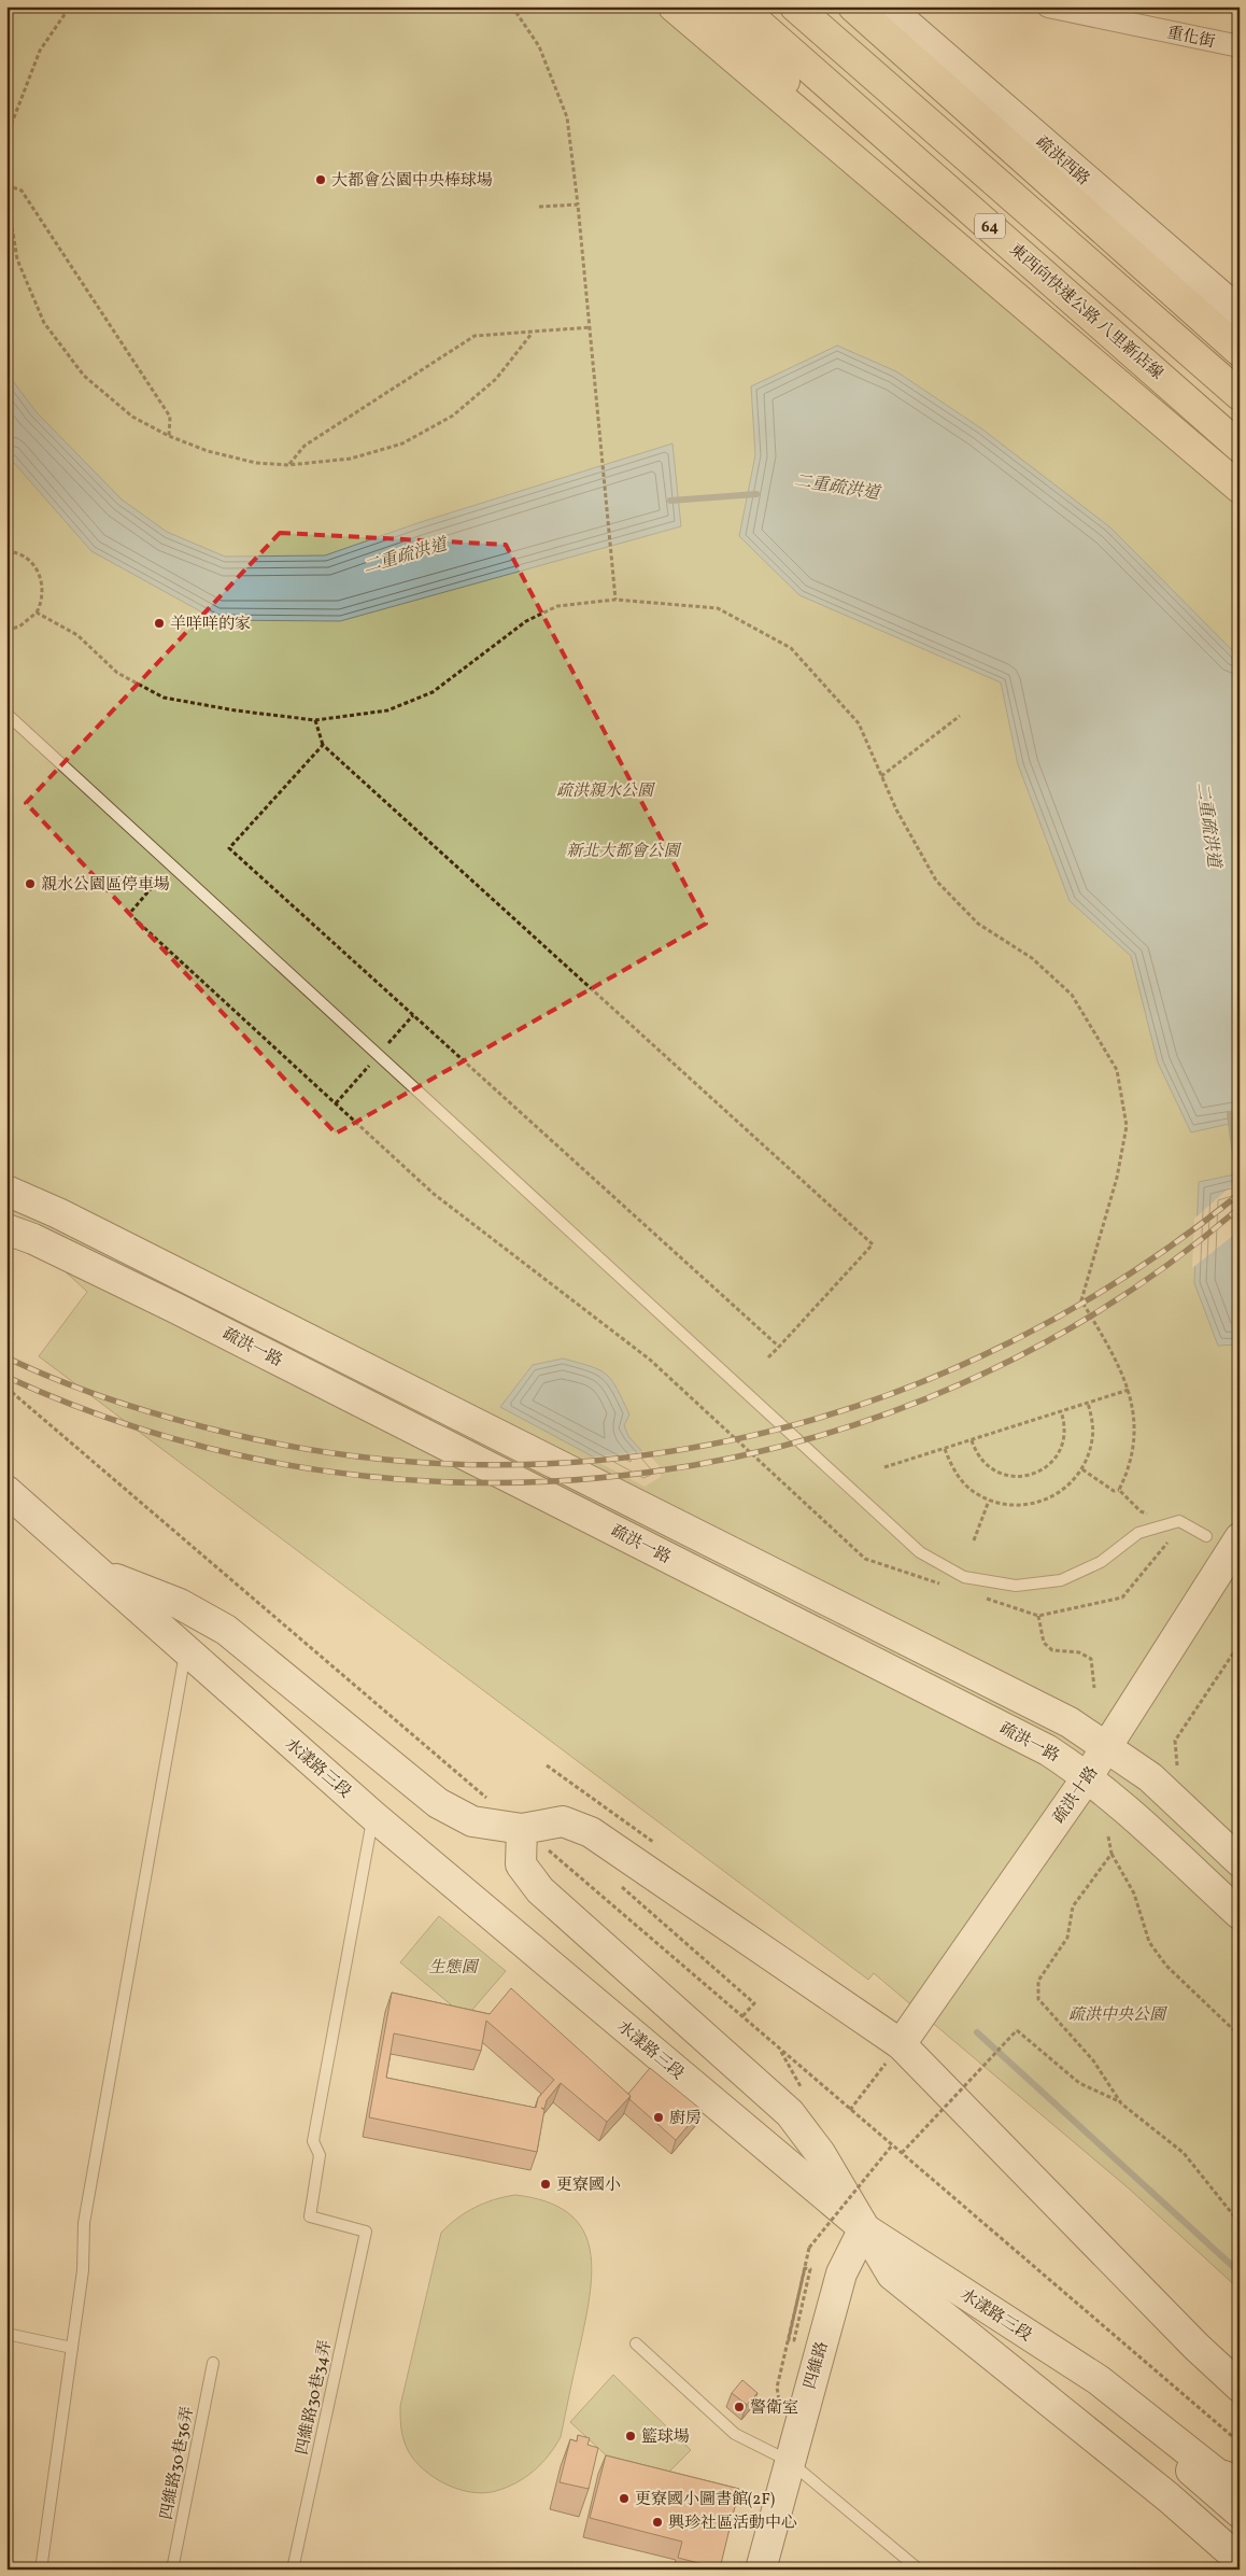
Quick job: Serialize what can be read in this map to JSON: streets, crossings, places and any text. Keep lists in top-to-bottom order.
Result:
{
  "streets": {
    "highway": ["64", "東西向快速公路 八里新店線"],
    "street": [
      "重化街",
      "疏洪西路",
      "疏洪一路",
      "水漾路三段",
      "疏洪十路",
      "四維路"
    ],
    "lane": ["四維路30巷34弄", "四維路30巷36弄"]
  },
  "crossings": [
    ["疏洪一路", "疏洪十路"],
    ["水漾路三段", "四維路"],
    ["水漾路三段", "四維路30巷34弄"]
  ],
  "water": ["二重疏洪道"],
  "parks": [
    "疏洪親水公園",
    "新北大都會公園",
    "生態園",
    "疏洪中央公園"
  ],
  "places": [
    "大都會公園中央棒球場",
    "羊咩咩的家",
    "親水公園區停車場",
    "廚房",
    "更寮國小",
    "警衛室",
    "籃球場",
    "更寮國小圖書館(2F)",
    "興珍社區活動中心"
  ]
}
